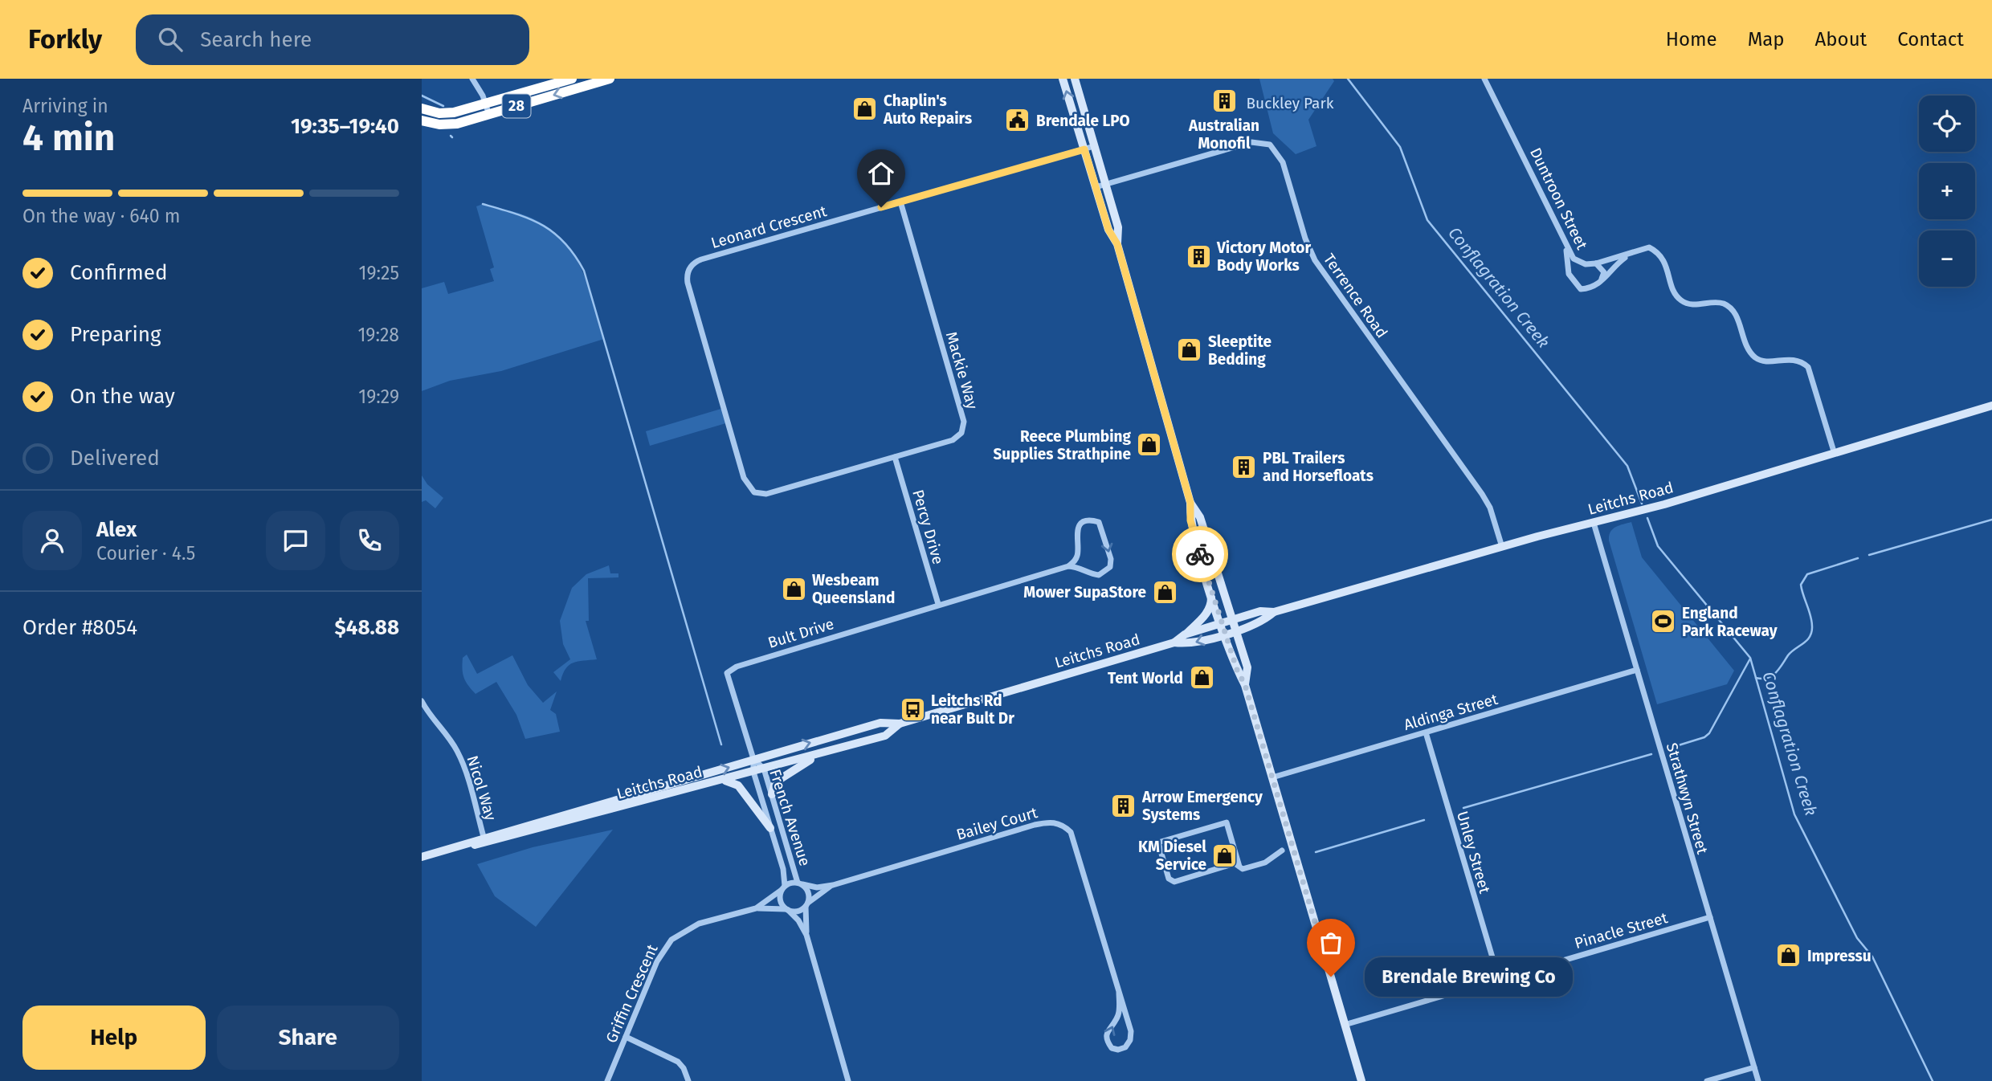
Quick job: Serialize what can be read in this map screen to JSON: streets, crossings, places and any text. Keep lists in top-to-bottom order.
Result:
{
  "streets": {
    "highway": ["28"],
    "street": [
      "Duntroon Street",
      "Leonard Crescent",
      "Terrence Road",
      "Mackie Way",
      "Leitchs Road",
      "Percy Drive",
      "Bult Drive",
      "Aldinga Street",
      "Nicol Way",
      "Strathwyn Street",
      "French Avenue",
      "Bailey Court",
      "Unley Street",
      "Pinacle Street",
      "Griffin Crescent"
    ]
  },
  "crossings": [
    ["Duntroon Street", "Leitchs Road"],
    ["Leonard Crescent", "Mackie Way"],
    ["Terrence Road", "Leitchs Road"],
    ["Mackie Way", "Percy Drive"],
    ["Leitchs Road", "Bult Drive"],
    ["Leitchs Road", "Nicol Way"],
    ["Leitchs Road", "Strathwyn Street"],
    ["Leitchs Road", "French Avenue"],
    ["Percy Drive", "Bult Drive"],
    ["Bult Drive", "French Avenue"],
    ["Aldinga Street", "Strathwyn Street"],
    ["Aldinga Street", "Unley Street"],
    ["Strathwyn Street", "Pinacle Street"],
    ["French Avenue", "Bailey Court"],
    ["French Avenue", "Griffin Crescent"],
    ["Bailey Court", "Griffin Crescent"],
    ["Unley Street", "Pinacle Street"]
  ],
  "water": ["Conflagration Creek"],
  "parks": ["Buckley Park"],
  "places": {
    "building": [
      "Australian Monofil",
      "Victory Motor Body Works",
      "PBL Trailers and Horsefloats",
      "Arrow Emergency Systems"
    ],
    "shop": [
      "Chaplin's Auto Repairs",
      "Sleeptite Bedding",
      "Reece Plumbing Supplies Strathpine",
      "Wesbeam Queensland",
      "Mower SupaStore",
      "Tent World",
      "KM Diesel Service",
      "Impressu"
    ],
    "public building": ["Brendale LPO"],
    "sports": ["England Park Raceway"],
    "bus stop": ["Leitchs Rd near Bult Dr"],
    "other": ["Brendale Brewing Co"]
  },
  "page": {
    "header": "Forkly",
    "search": "Search here",
    "nav": [
      "Home",
      "Map",
      "About",
      "Contact"
    ],
    "heading": ["4 min", "Arriving in", "19:35–19:40"],
    "panel": [
      "Alex",
      "Courier · 4.5",
      "Order #8054",
      "$48.88"
    ],
    "map_buttons": ["+", "−"],
    "bar": "On the way · 640 m",
    "list": [
      ["Confirmed", "19:25"],
      ["Preparing", "19:28"],
      ["On the way", "19:29"],
      "Delivered"
    ],
    "bubble": "Brendale Brewing Co",
    "buttons": ["Help", "Share"]
  }
}
